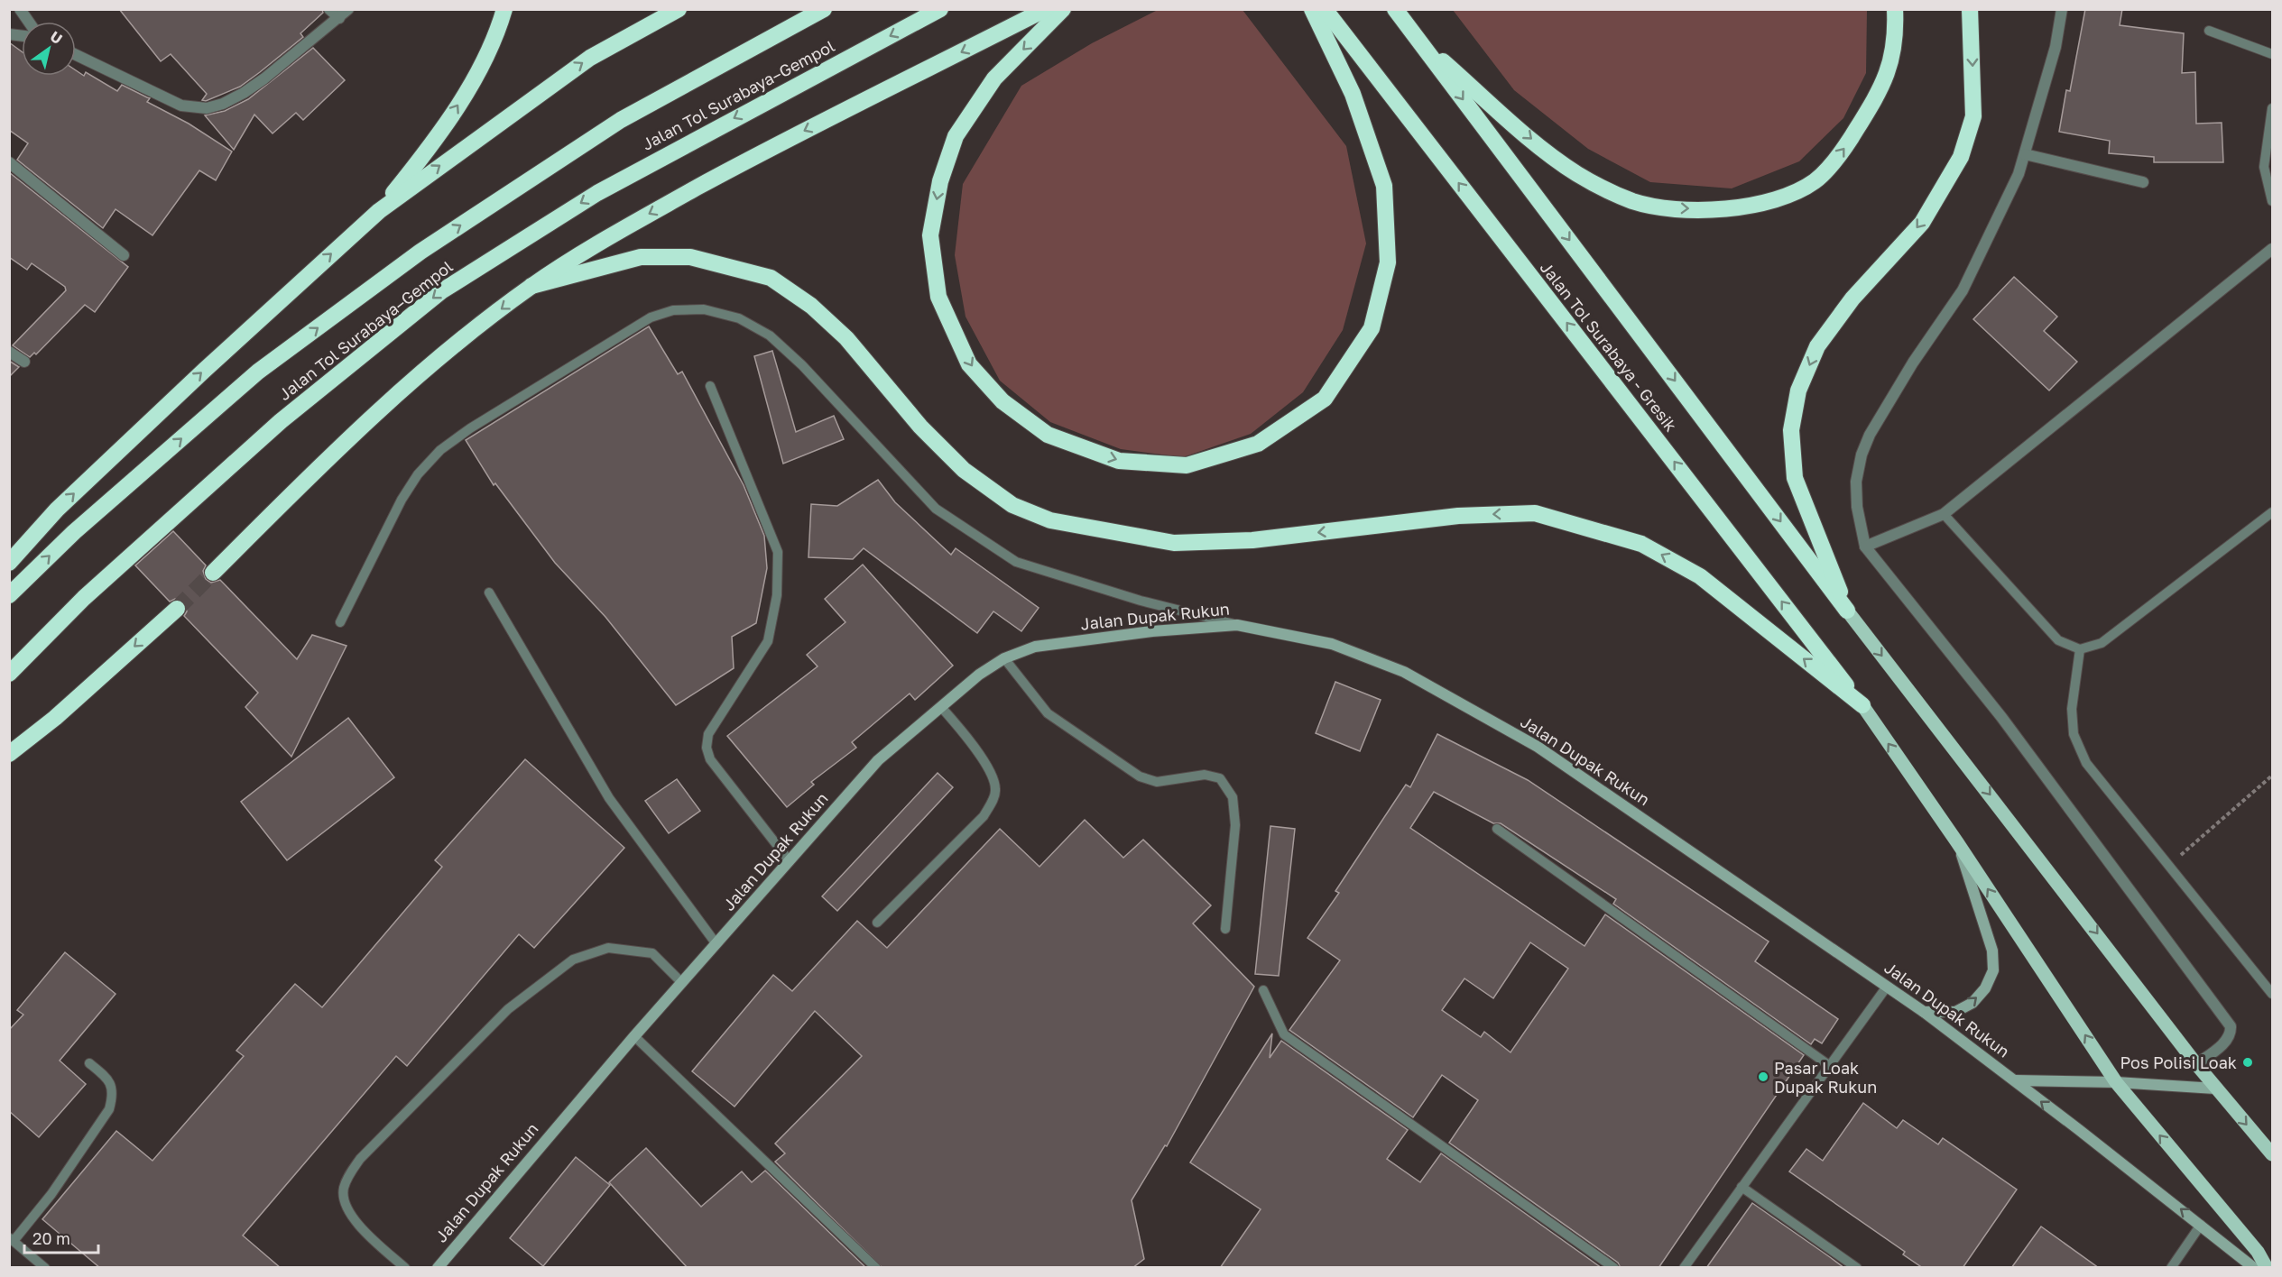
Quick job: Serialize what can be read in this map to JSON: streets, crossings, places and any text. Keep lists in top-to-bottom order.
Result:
{
  "streets": {
    "highway": ["Jalan Tol Surabaya–Gempol", "Jalan Tol Surabaya - Gresik"],
    "main road": ["Jalan Dupak Rukun"]
  },
  "places": ["Pos Polisi Loak", "Pasar Loak Dupak Rukun"],
  "scale_bar": "20 m",
  "north": "top right"
}
